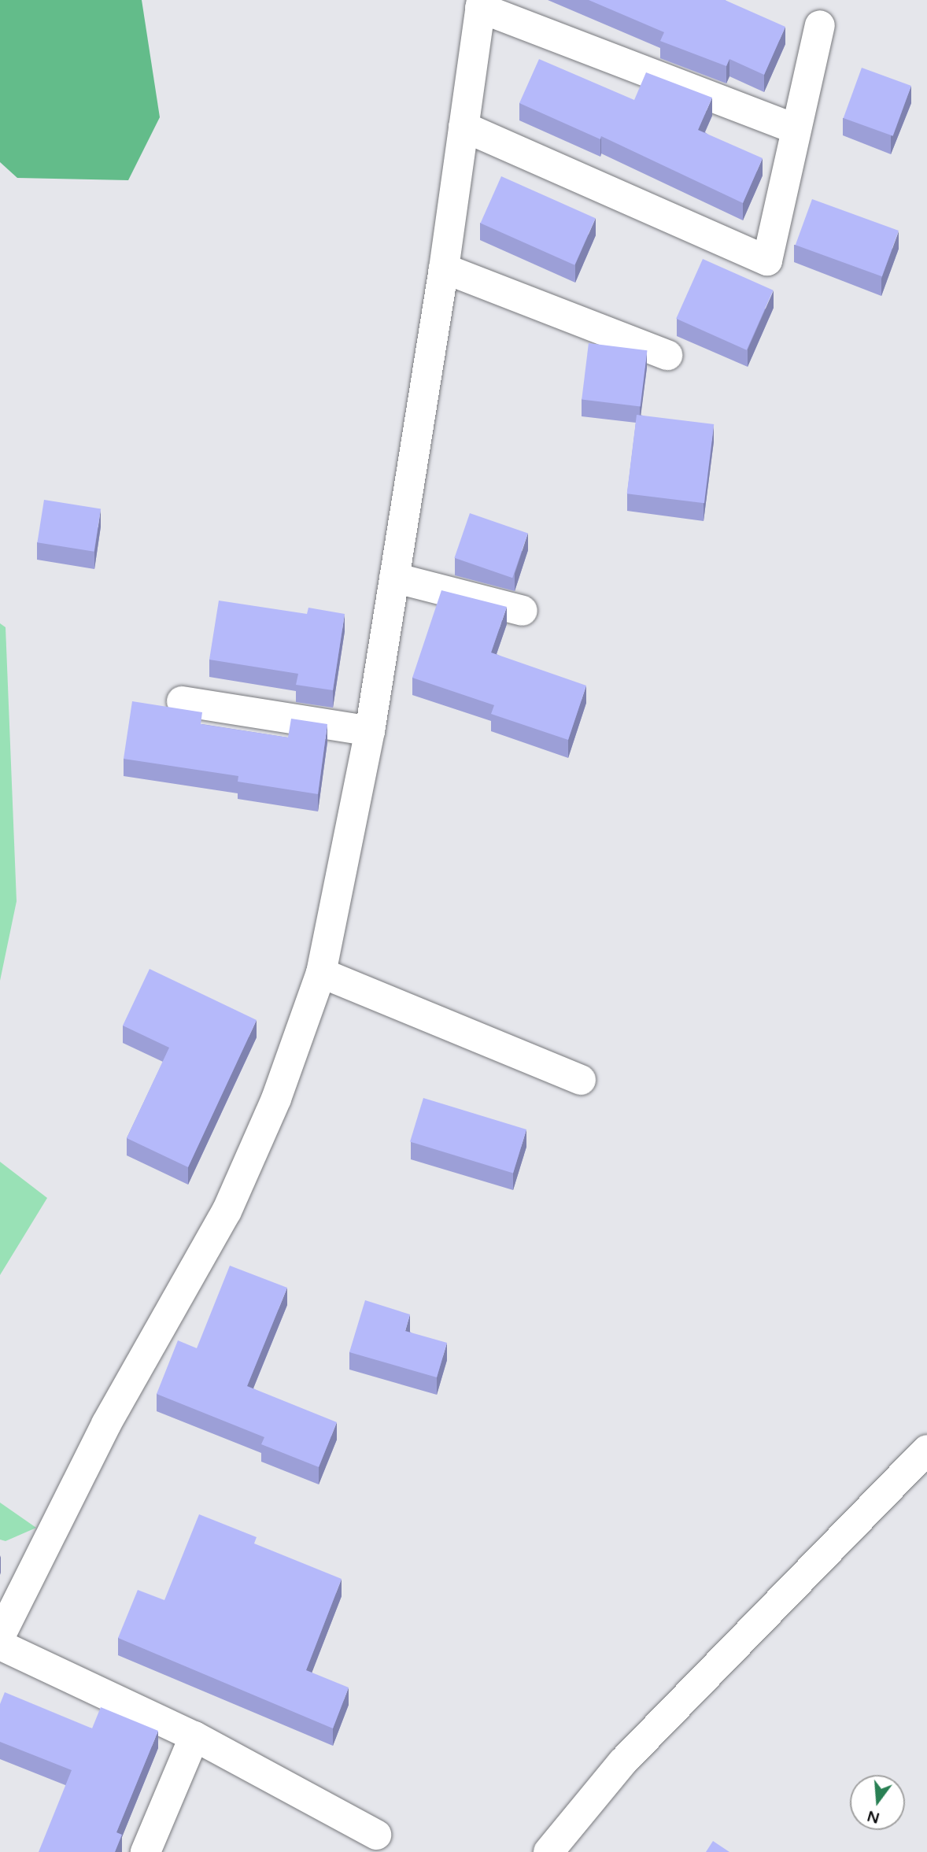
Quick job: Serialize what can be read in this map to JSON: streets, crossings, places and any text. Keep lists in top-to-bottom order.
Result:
{
  "north": "bottom"
}
